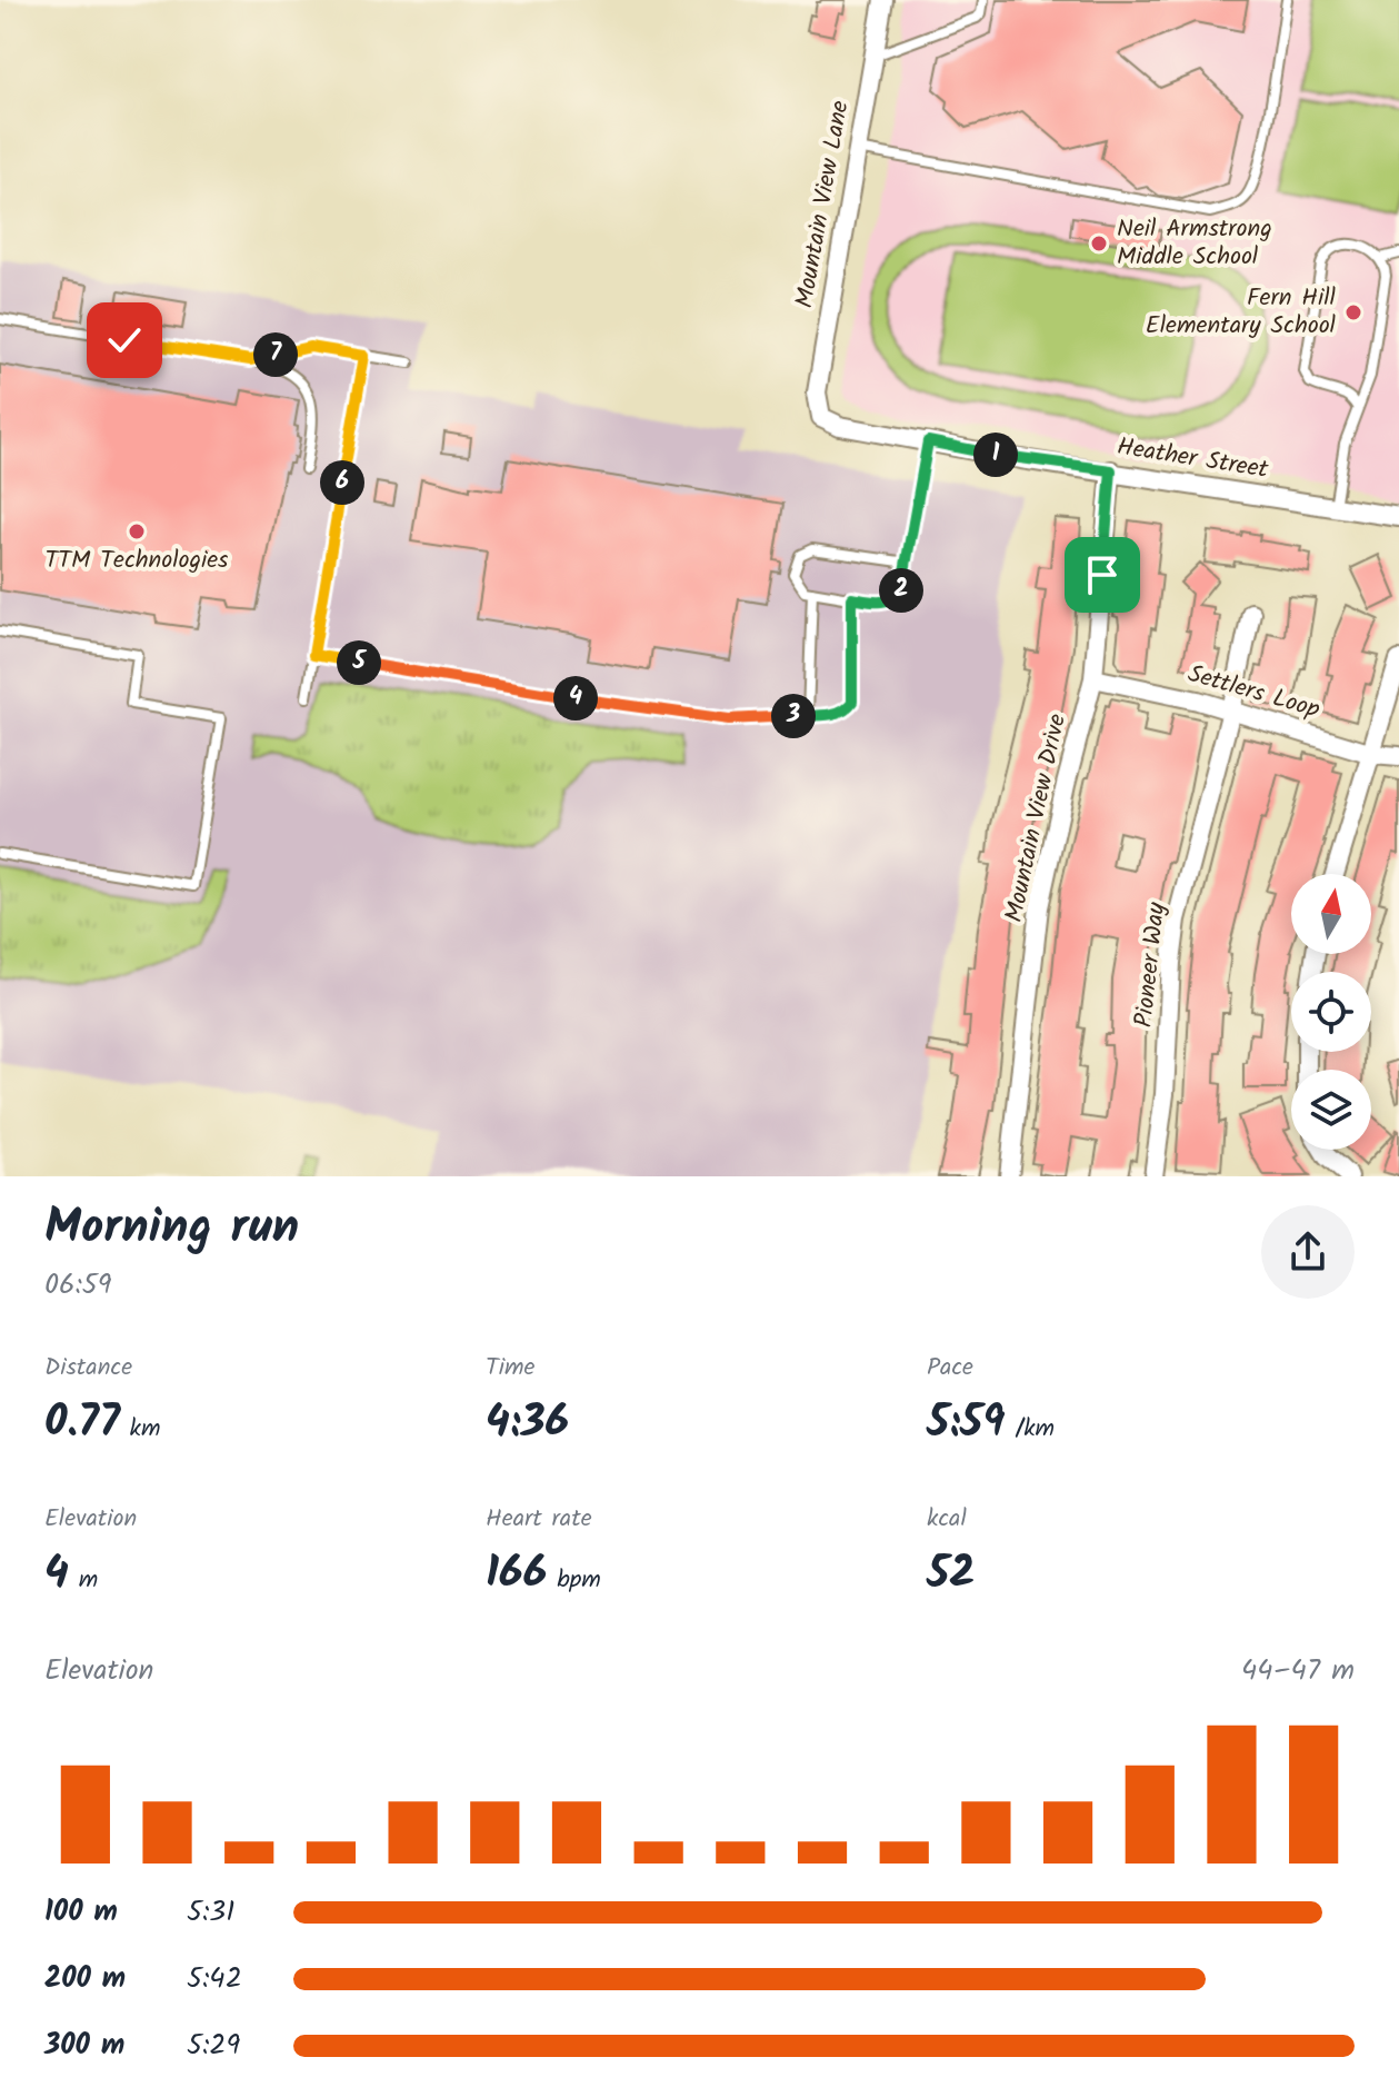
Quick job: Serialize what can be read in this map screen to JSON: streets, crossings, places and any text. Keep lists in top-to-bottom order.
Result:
{
  "streets": {
    "street": [
      "Mountain View Lane",
      "Heather Street",
      "Settlers Loop",
      "Mountain View Drive",
      "Pioneer Way"
    ]
  },
  "crossings": [
    ["Mountain View Lane", "Heather Street"],
    ["Heather Street", "Mountain View Drive"],
    ["Settlers Loop", "Mountain View Drive"],
    ["Settlers Loop", "Pioneer Way"]
  ],
  "places": ["Neil Armstrong Middle School", "Fern Hill Elementary School", "TTM Technologies"],
  "north": "top",
  "page": {
    "pins": [
      "7",
      "1",
      "6",
      "2",
      "5",
      "4",
      "3"
    ],
    "heading": ["Morning run", "06:59"],
    "stats": [
      ["Distance", "0.77 km"],
      ["Time", "4:36"],
      ["Pace", "5:59 /km"],
      ["Elevation", "4 m"],
      ["Heart rate", "166 bpm"],
      ["kcal", "52"]
    ],
    "chart": ["Elevation", "44–47 m"],
    "list": [
      {
        "name": "100 m",
        "note": "5:31"
      },
      {
        "name": "200 m",
        "note": "5:42"
      },
      {
        "name": "300 m",
        "note": "5:29"
      }
    ]
  }
}
